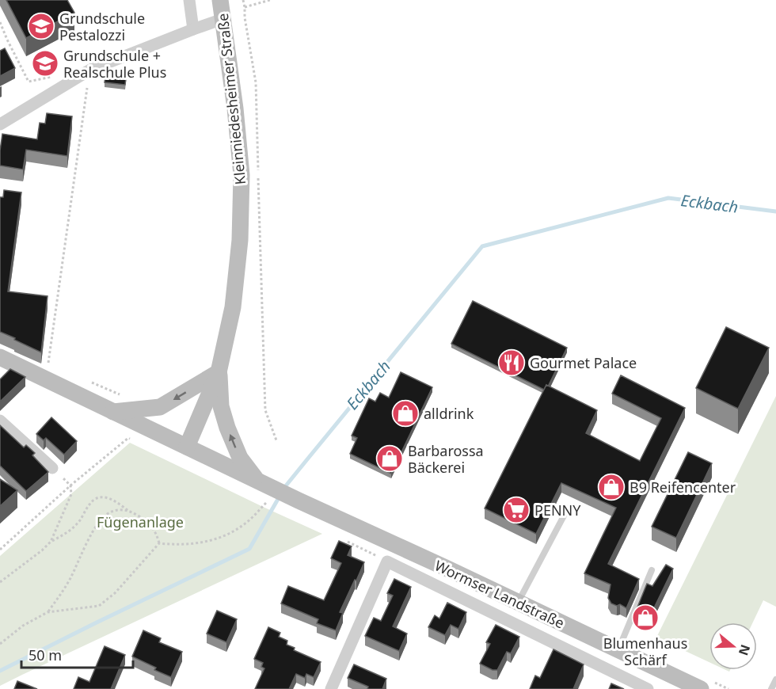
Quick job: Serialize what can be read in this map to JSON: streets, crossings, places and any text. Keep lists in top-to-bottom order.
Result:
{
  "streets": {
    "main road": ["Kleinniedesheimer Straße", "Wormser Landstraße"]
  },
  "crossings": [
    ["Kleinniedesheimer Straße", "Wormser Landstraße"]
  ],
  "water": ["Eckbach"],
  "parks": ["Fügenanlage"],
  "places": {
    "school or university": ["Grundschule Pestalozzi", "Grundschule + Realschule Plus"],
    "restaurant": ["Gourmet Palace"],
    "shop": [
      "alldrink",
      "Barbarossa Bäckerei",
      "B9 Reifencenter",
      "Blumenhaus Schärf"
    ],
    "supermarket": ["PENNY"]
  },
  "scale_bar": "50 m",
  "north": "right"
}
